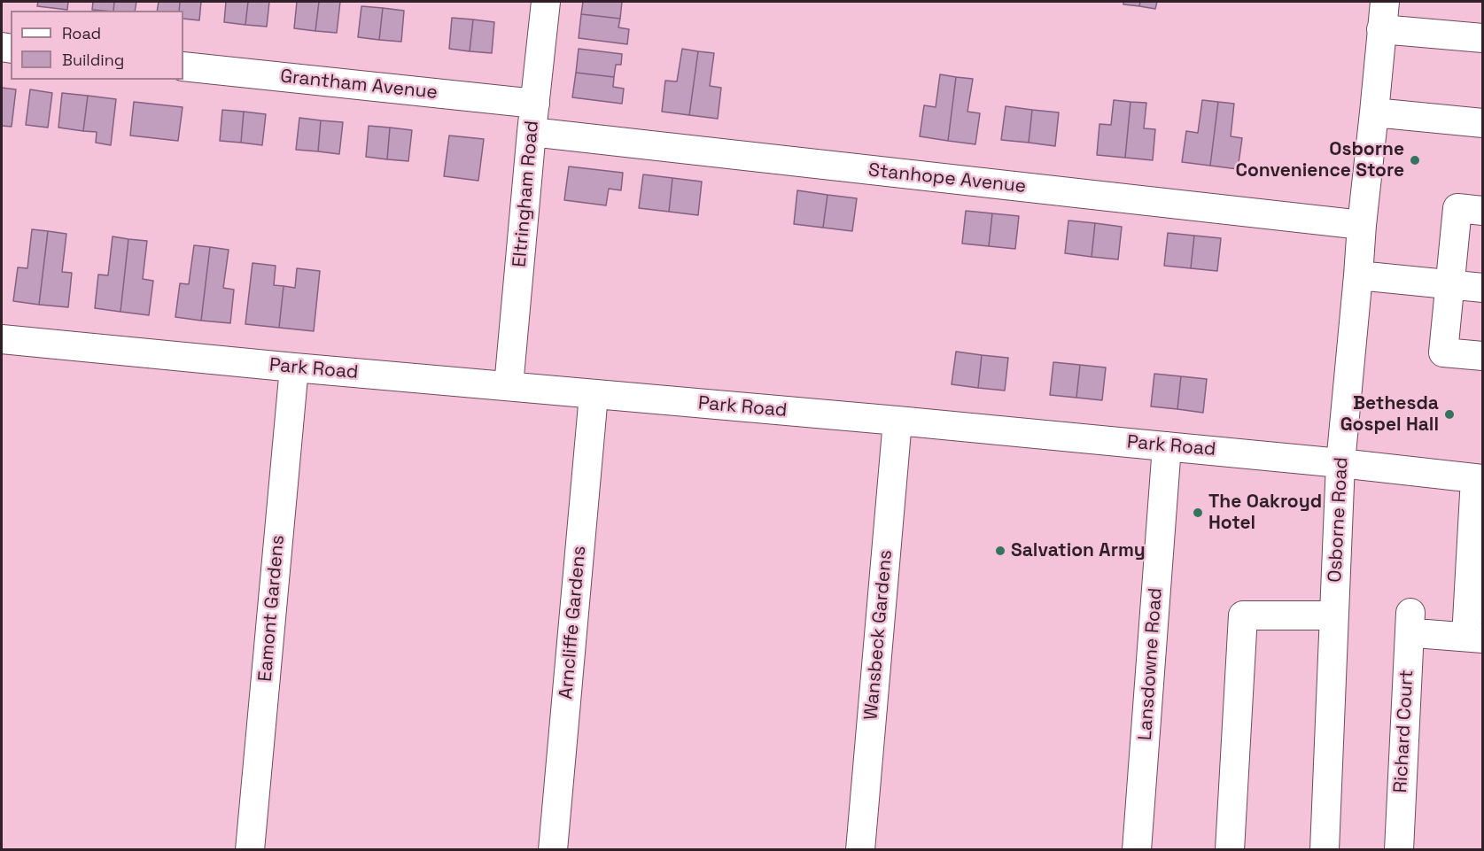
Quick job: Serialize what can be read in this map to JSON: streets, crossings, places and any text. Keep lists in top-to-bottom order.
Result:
{
  "streets": {
    "street": [
      "Grantham Avenue",
      "Stanhope Avenue",
      "Eltringham Road",
      "Park Road",
      "Osborne Road",
      "Eamont Gardens",
      "Arncliffe Gardens",
      "Wansbeck Gardens",
      "Lansdowne Road",
      "Richard Court"
    ]
  },
  "crossings": [
    ["Grantham Avenue", "Eltringham Road"],
    ["Stanhope Avenue", "Eltringham Road"],
    ["Stanhope Avenue", "Osborne Road"],
    ["Eltringham Road", "Park Road"],
    ["Park Road", "Osborne Road"],
    ["Park Road", "Eamont Gardens"],
    ["Park Road", "Arncliffe Gardens"],
    ["Park Road", "Wansbeck Gardens"],
    ["Park Road", "Lansdowne Road"]
  ],
  "places": [
    "Osborne Convenience Store",
    "Bethesda Gospel Hall",
    "The Oakroyd Hotel",
    "Salvation Army"
  ],
  "legend": ["Road", "Building"]
}
